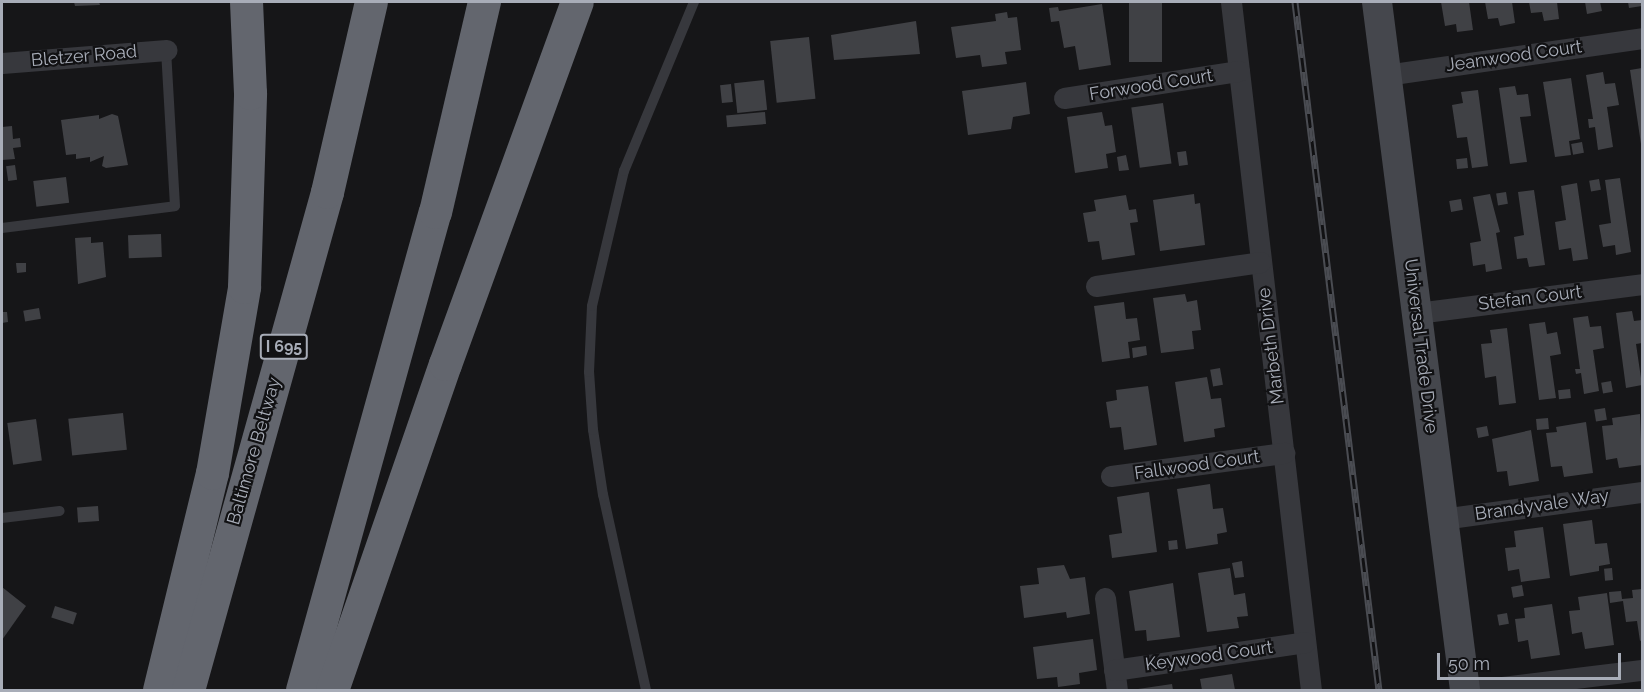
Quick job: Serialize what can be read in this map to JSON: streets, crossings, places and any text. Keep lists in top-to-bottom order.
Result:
{
  "streets": {
    "highway": ["I 695", "Baltimore Beltway"],
    "street": [
      "Bletzer Road",
      "Jeanwood Court",
      "Forwood Court",
      "Stefan Court",
      "Marbeth Drive",
      "Universal Trade Drive",
      "Fallwood Court",
      "Brandyvale Way",
      "Keywood Court"
    ]
  },
  "crossings": [
    ["Jeanwood Court", "Universal Trade Drive"],
    ["Forwood Court", "Marbeth Drive"],
    ["Stefan Court", "Universal Trade Drive"],
    ["Marbeth Drive", "Fallwood Court"],
    ["Marbeth Drive", "Keywood Court"],
    ["Universal Trade Drive", "Brandyvale Way"]
  ],
  "scale_bar": "50 m"
}
